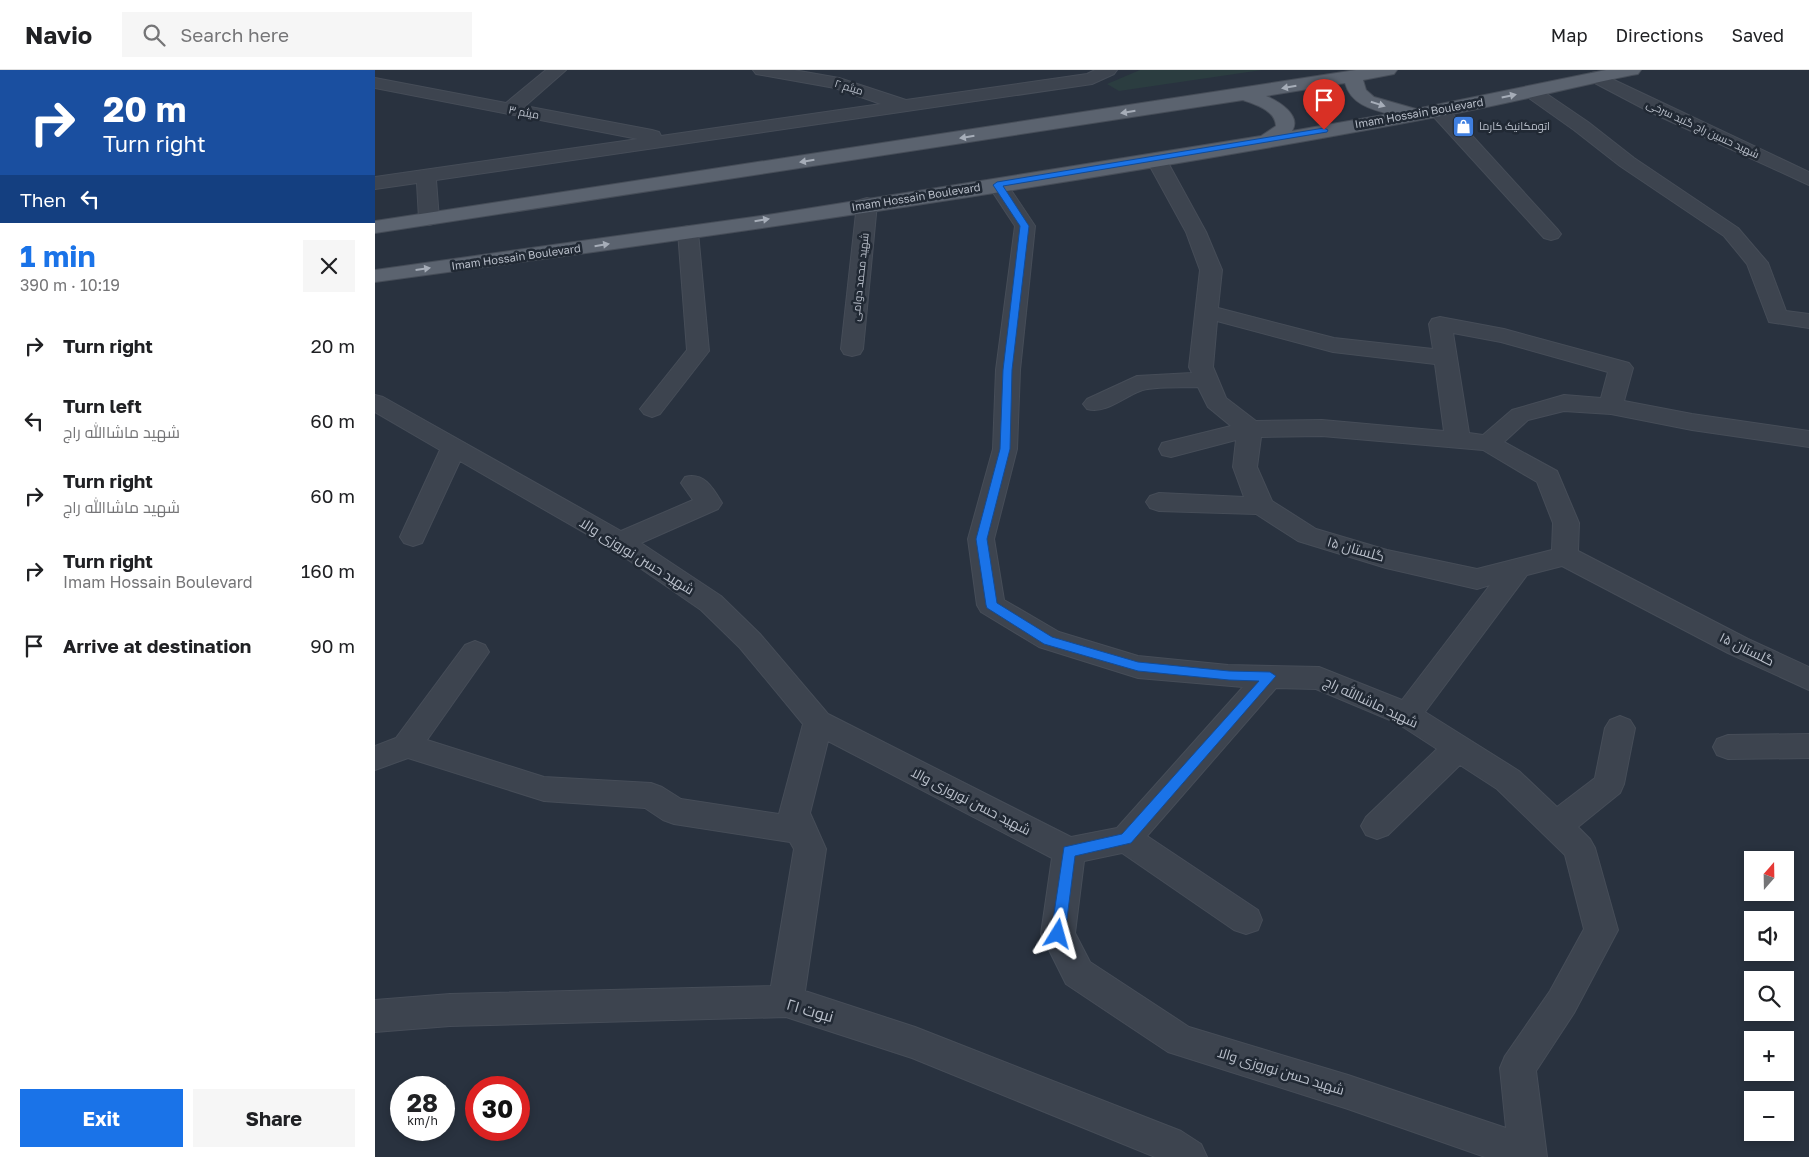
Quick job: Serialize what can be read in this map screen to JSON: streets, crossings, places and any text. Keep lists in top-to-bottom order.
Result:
{
  "streets": {
    "main road": ["Imam Hossain Boulevard"],
    "street": [
      "میثم ۲",
      "میثم ۳",
      "شهید حسین راج گنبد سرخی",
      "شهید محمد دوامی",
      "گلستان ۱۵",
      "شهید حسن نوروزی والا",
      "شهید ماشاالله راج",
      "نبوت ۲۱"
    ]
  },
  "crossings": [
    ["Imam Hossain Boulevard", "شهید حسین راج گنبد سرخی"],
    ["Imam Hossain Boulevard", "شهید محمد دوامی"],
    ["Imam Hossain Boulevard", "شهید ماشاالله راج"],
    ["شهید حسن نوروزی والا", "شهید ماشاالله راج"]
  ],
  "places": {
    "shop": ["اتومکانیک کارما"]
  },
  "north": "top",
  "page": {
    "header": "Navio",
    "search": "Search here",
    "nav": ["Map", "Directions", "Saved"],
    "turn": ["20 m", "Turn right"],
    "then": "Then",
    "heading": ["1 min", "390 m · 10:19"],
    "list": [
      {
        "name": "Turn right",
        "value": "20 m"
      },
      {
        "name": "Turn left",
        "note": "شهید ماشاالله راج",
        "value": "60 m"
      },
      {
        "name": "Turn right",
        "note": "شهید ماشاالله راج",
        "value": "60 m"
      },
      {
        "name": "Turn right",
        "note": "Imam Hossain Boulevard",
        "value": "160 m"
      },
      {
        "name": "Arrive at destination",
        "value": "90 m"
      }
    ],
    "map_buttons": ["+", "−"],
    "speed": "28 km/h",
    "limit": "30",
    "buttons": ["Exit", "Share"]
  }
}
